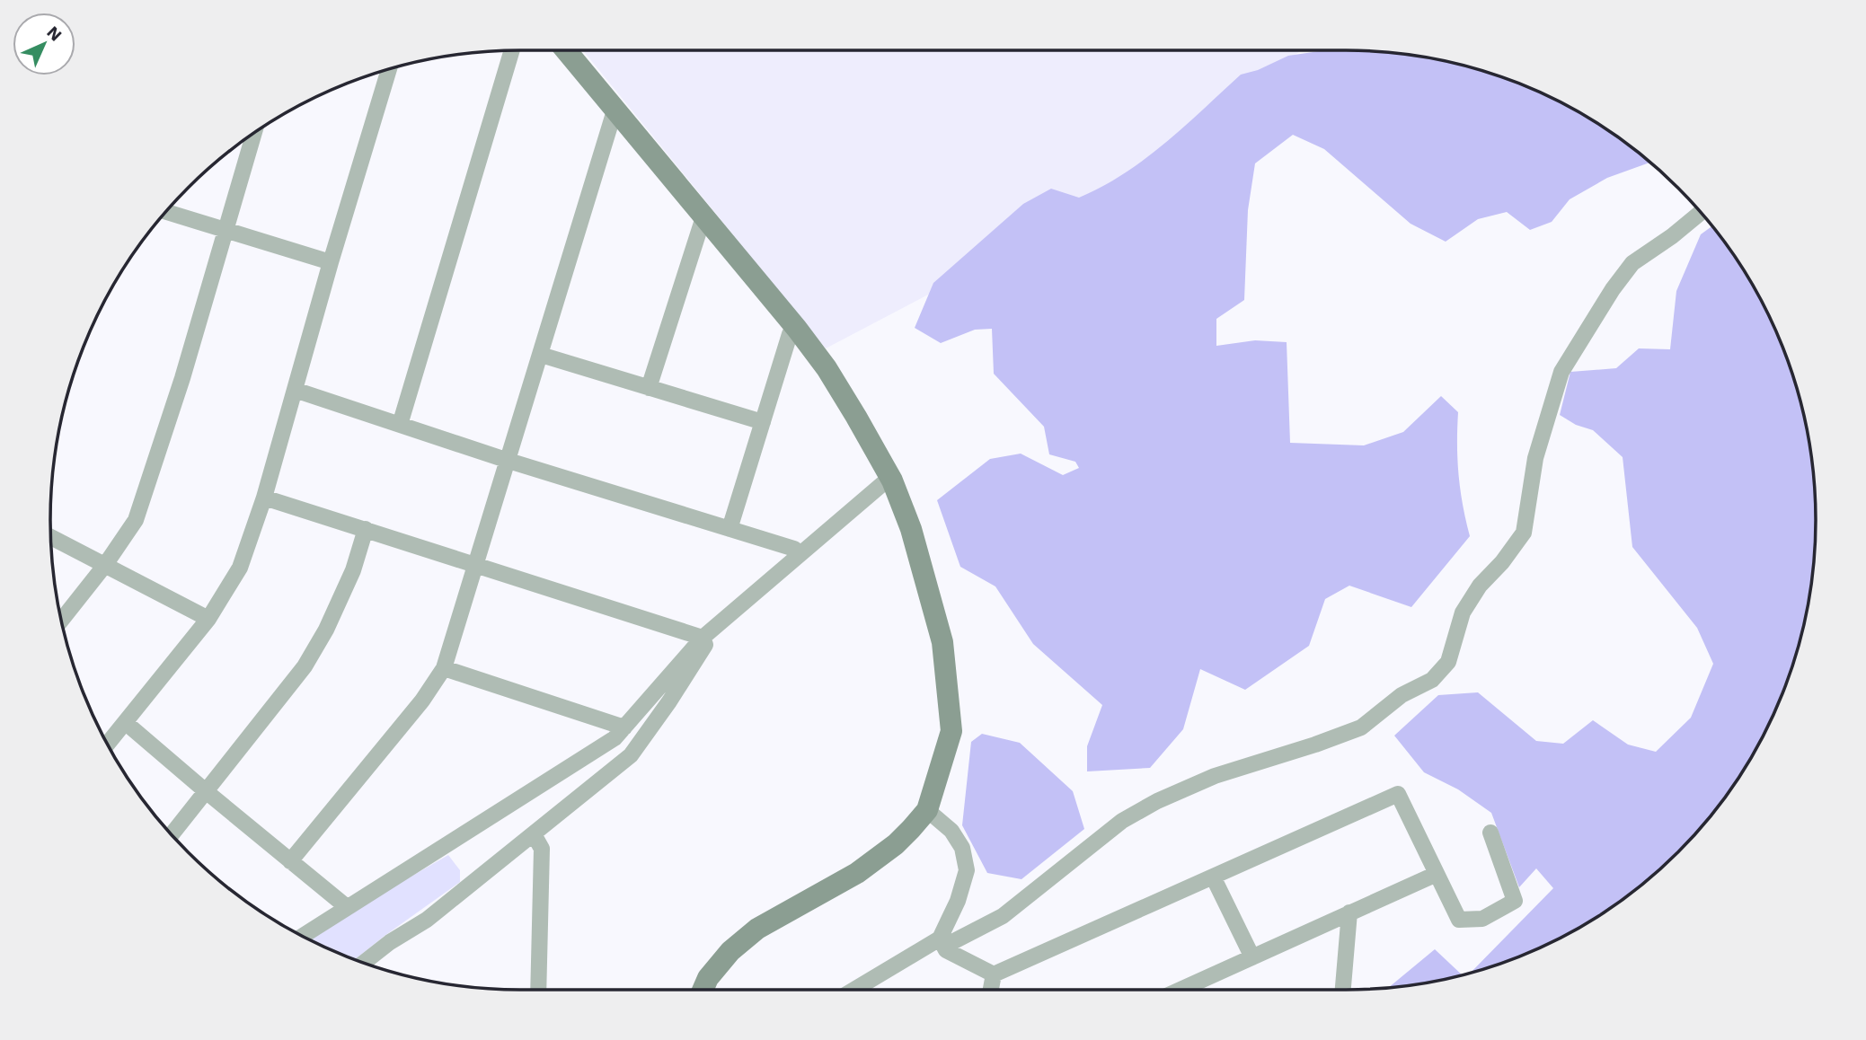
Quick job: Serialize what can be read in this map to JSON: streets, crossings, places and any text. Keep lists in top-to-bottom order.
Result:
{
  "north": "top right"
}
